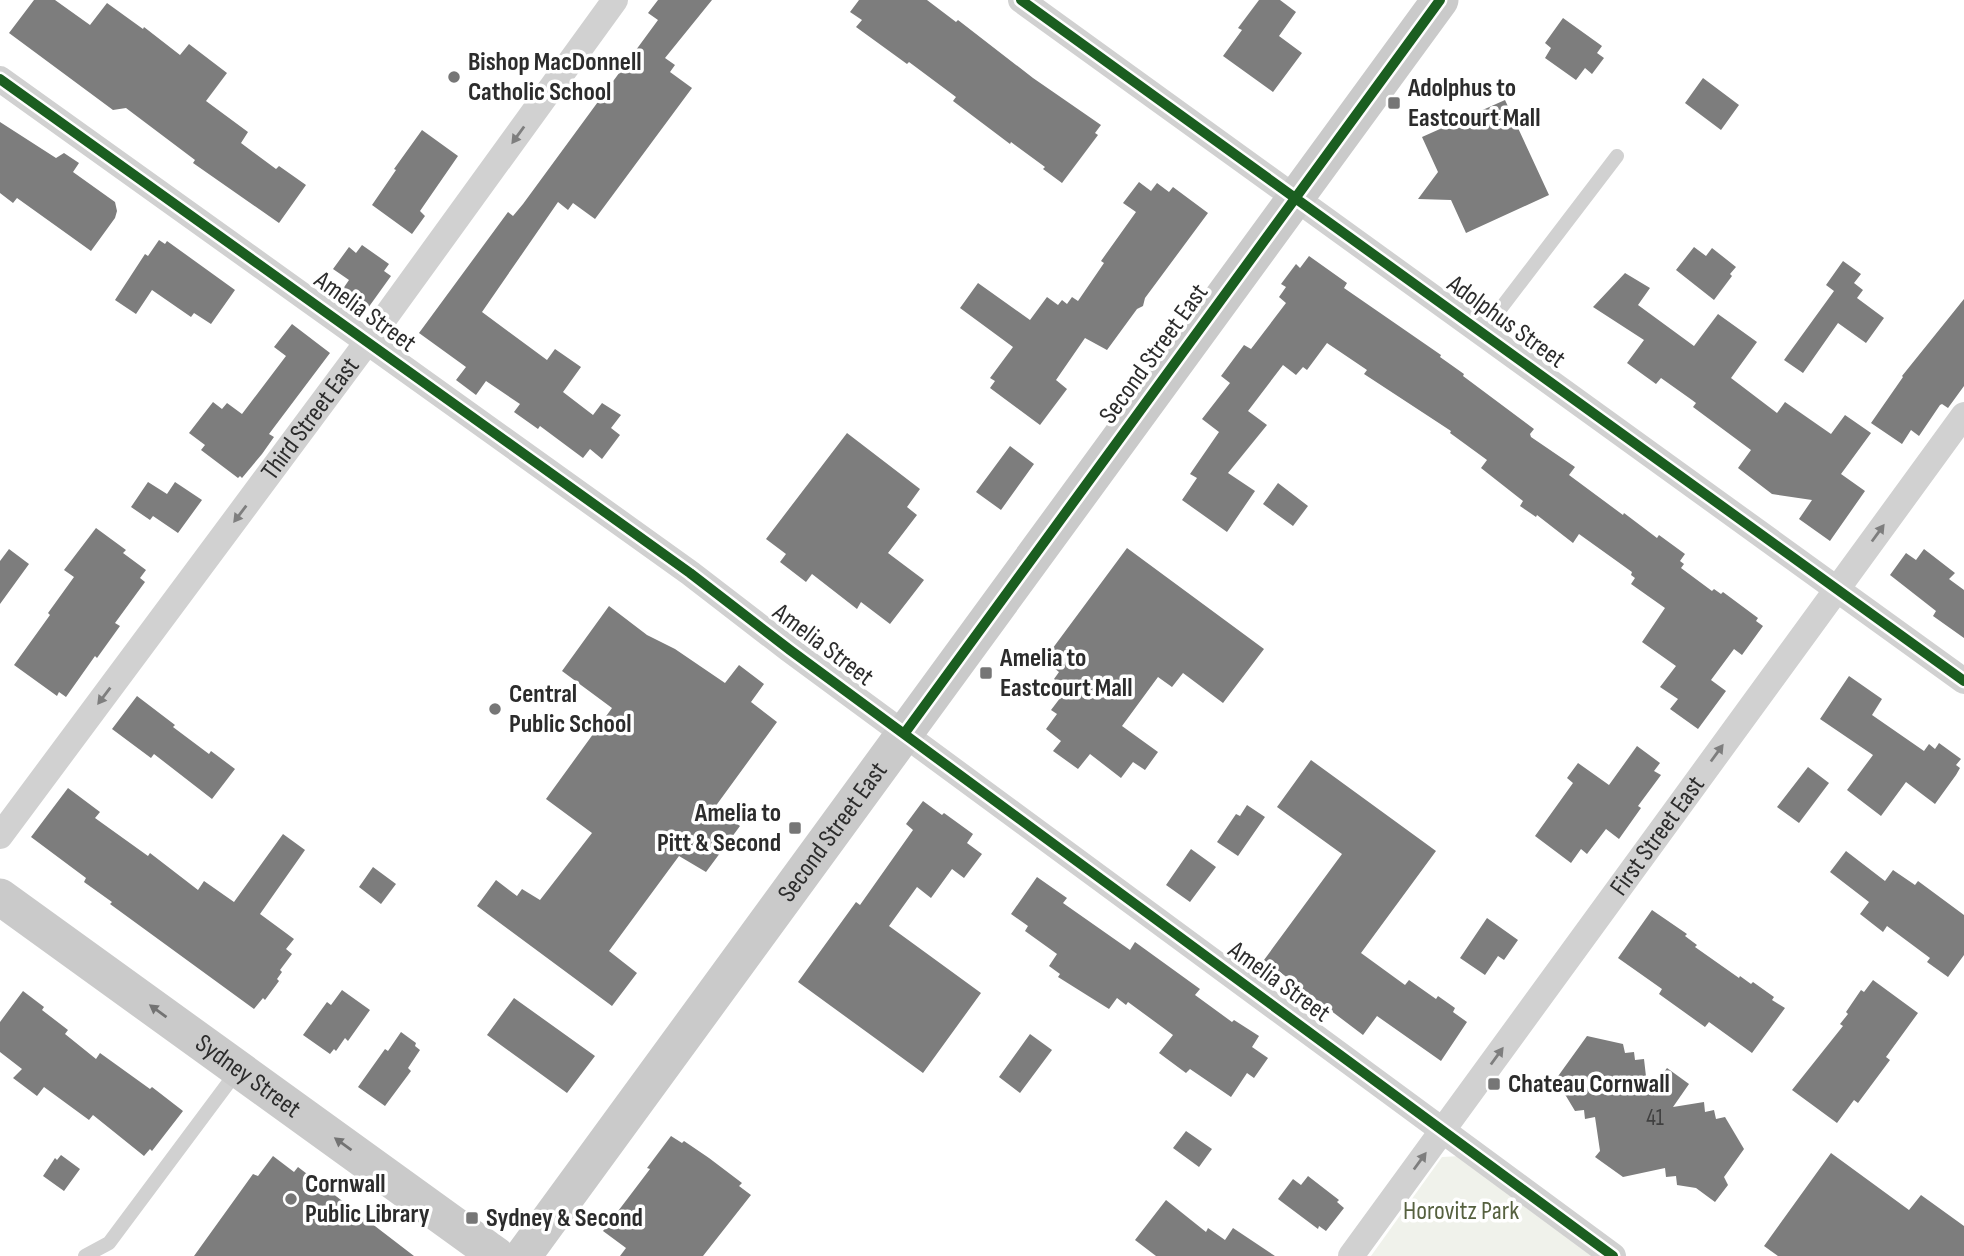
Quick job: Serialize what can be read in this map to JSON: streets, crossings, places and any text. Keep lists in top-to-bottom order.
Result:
{
  "streets": {
    "main road": ["Second Street East", "Sydney Street"],
    "street": [
      "Amelia Street",
      "Adolphus Street",
      "Third Street East",
      "First Street East"
    ]
  },
  "crossings": [
    ["Amelia Street", "Second Street East"],
    ["Amelia Street", "Third Street East"],
    ["Amelia Street", "First Street East"],
    ["Adolphus Street", "Second Street East"],
    ["Adolphus Street", "First Street East"]
  ],
  "one_way": ["Third Street East", "First Street East", "Sydney Street"],
  "parks": ["Horovitz Park"],
  "places": {
    "other": ["Bishop MacDonnell Catholic School", "Central Public School", "Cornwall Public Library"],
    "transit": [
      "Adolphus to Eastcourt Mall",
      "Amelia to Eastcourt Mall",
      "Amelia to Pitt & Second",
      "Chateau Cornwall",
      "Sydney & Second"
    ]
  },
  "house_numbers": ["41"]
}
